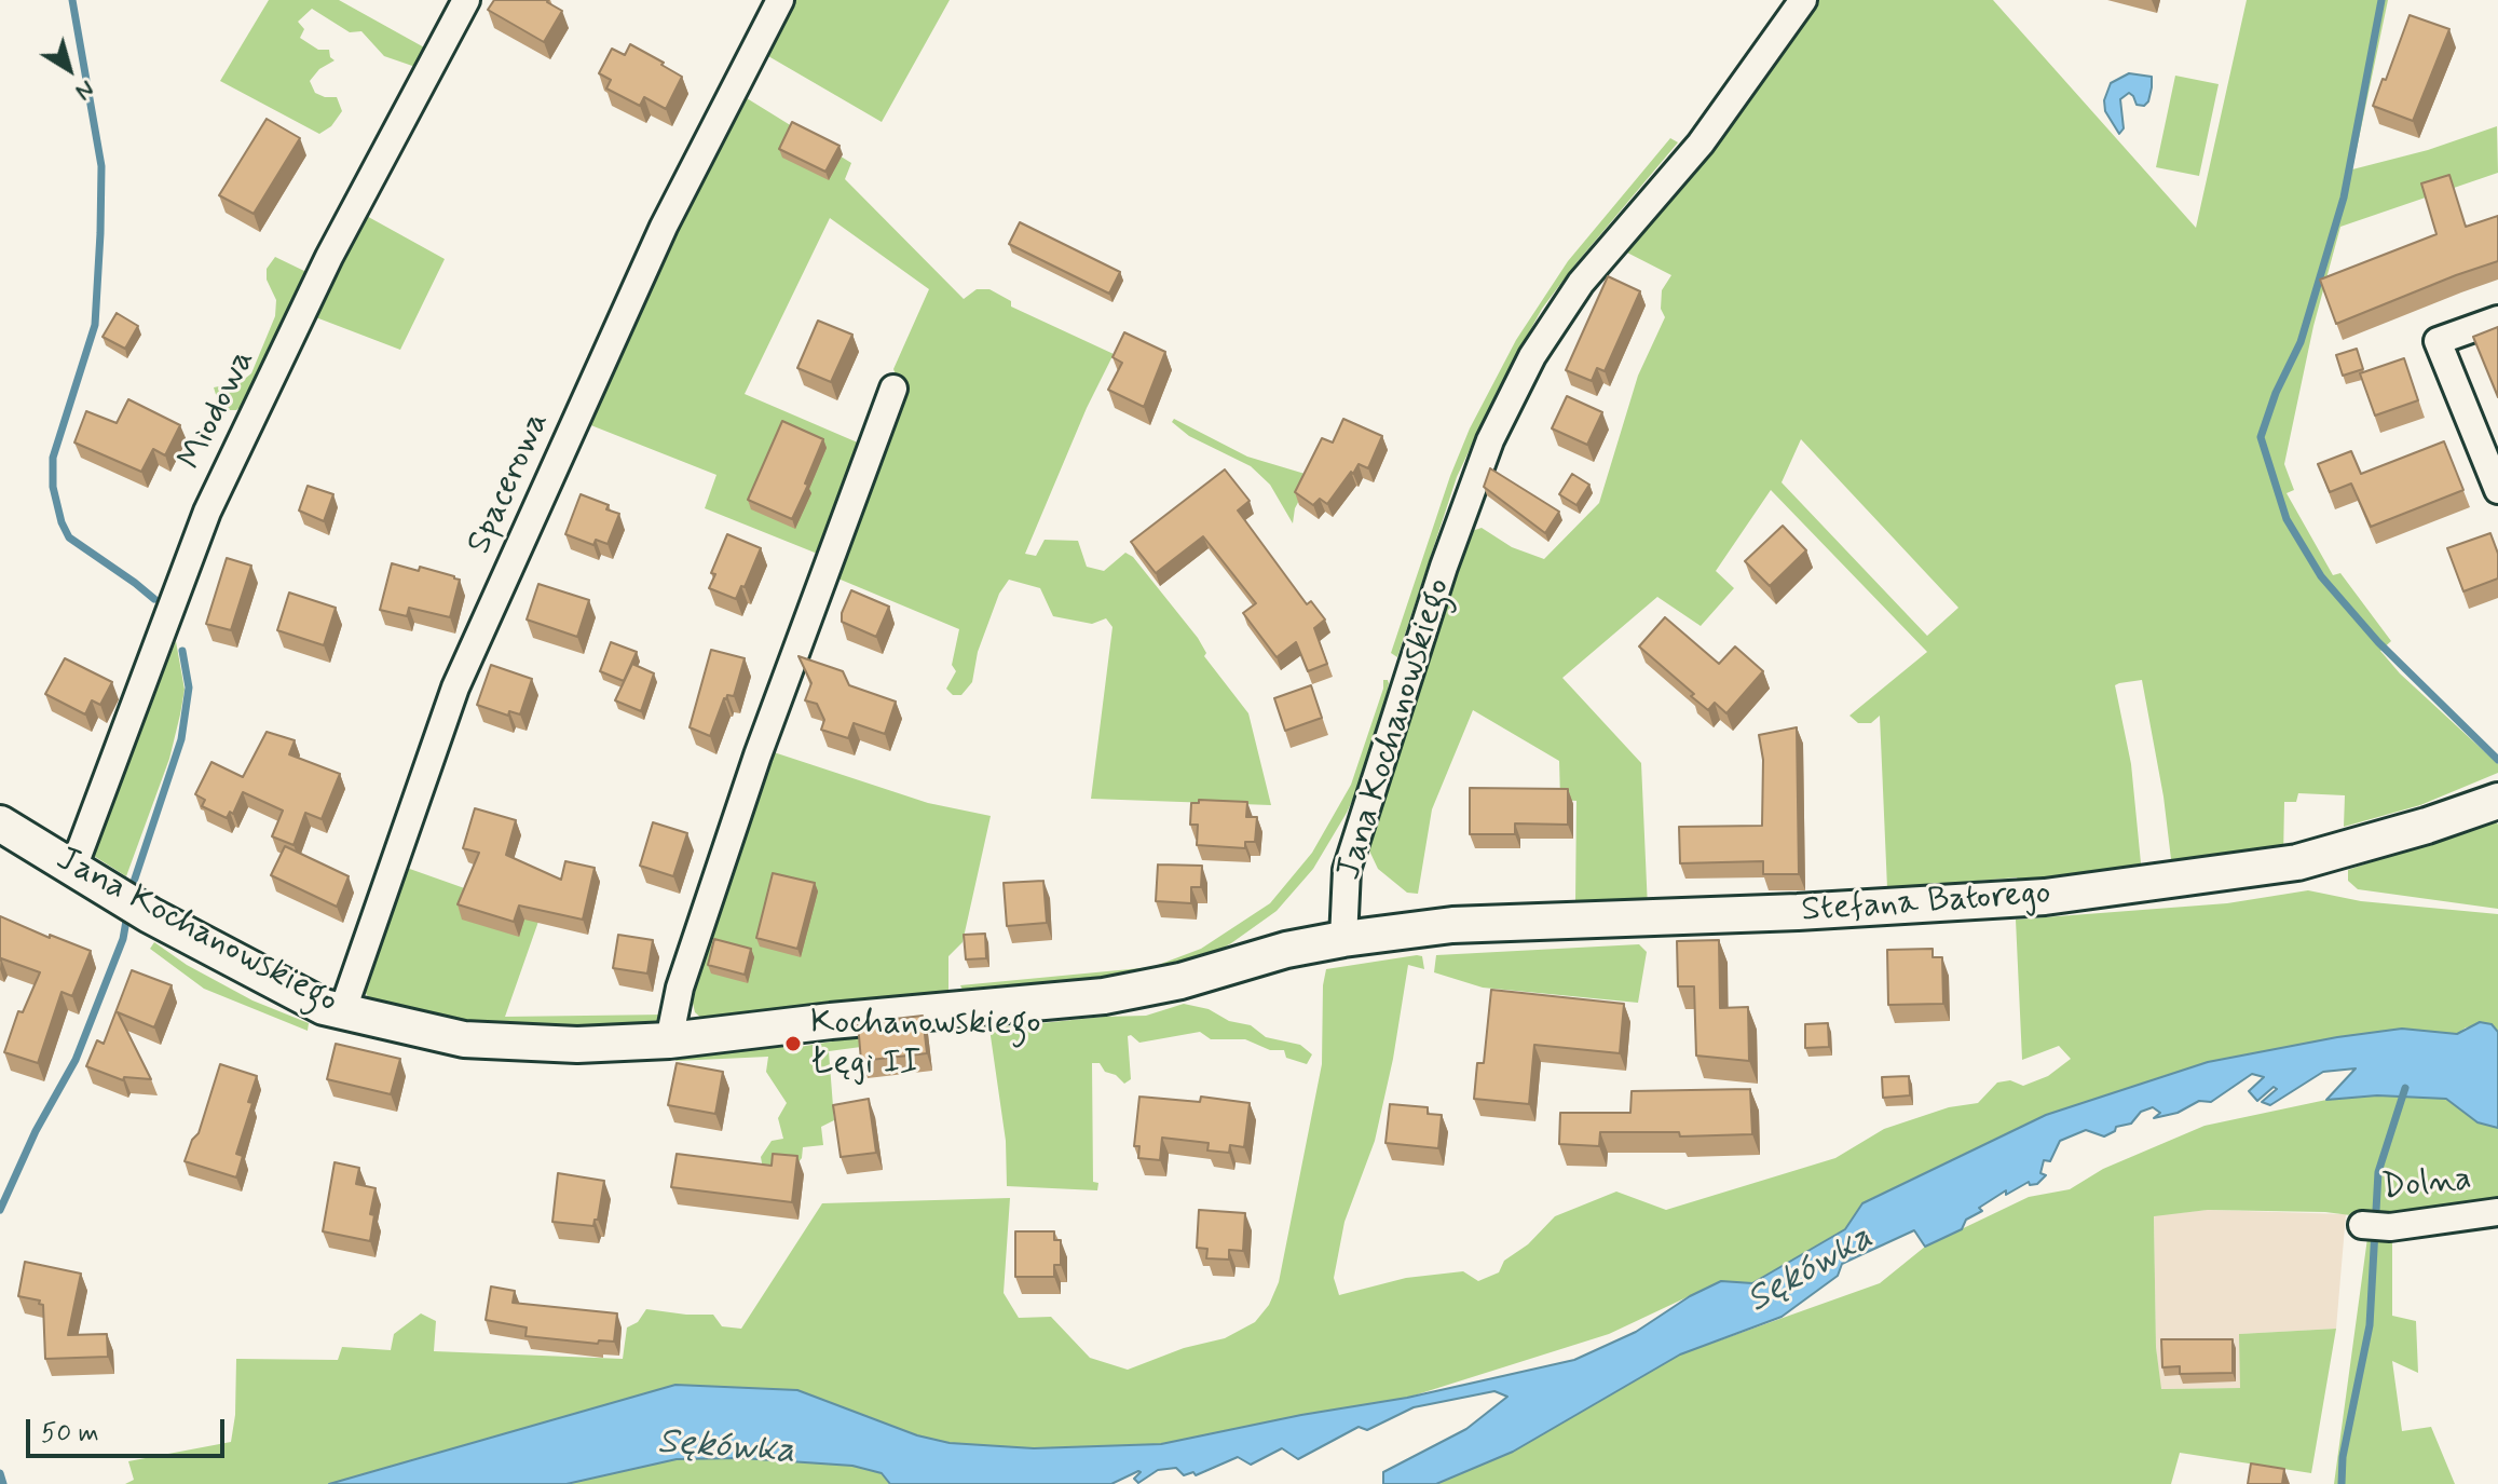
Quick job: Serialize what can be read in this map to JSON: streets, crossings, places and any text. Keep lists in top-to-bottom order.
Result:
{
  "streets": {
    "street": [
      "Miodowa",
      "Spacerowa",
      "Jana Kochanowskiego",
      "Stefana Batorego",
      "Dolna"
    ]
  },
  "crossings": [
    ["Miodowa", "Jana Kochanowskiego"],
    ["Spacerowa", "Jana Kochanowskiego"],
    ["Jana Kochanowskiego", "Stefana Batorego"]
  ],
  "water": ["Sękówka"],
  "places": ["Kochanowskiego Łęgi II"],
  "scale_bar": "50 m",
  "north": "bottom right"
}
